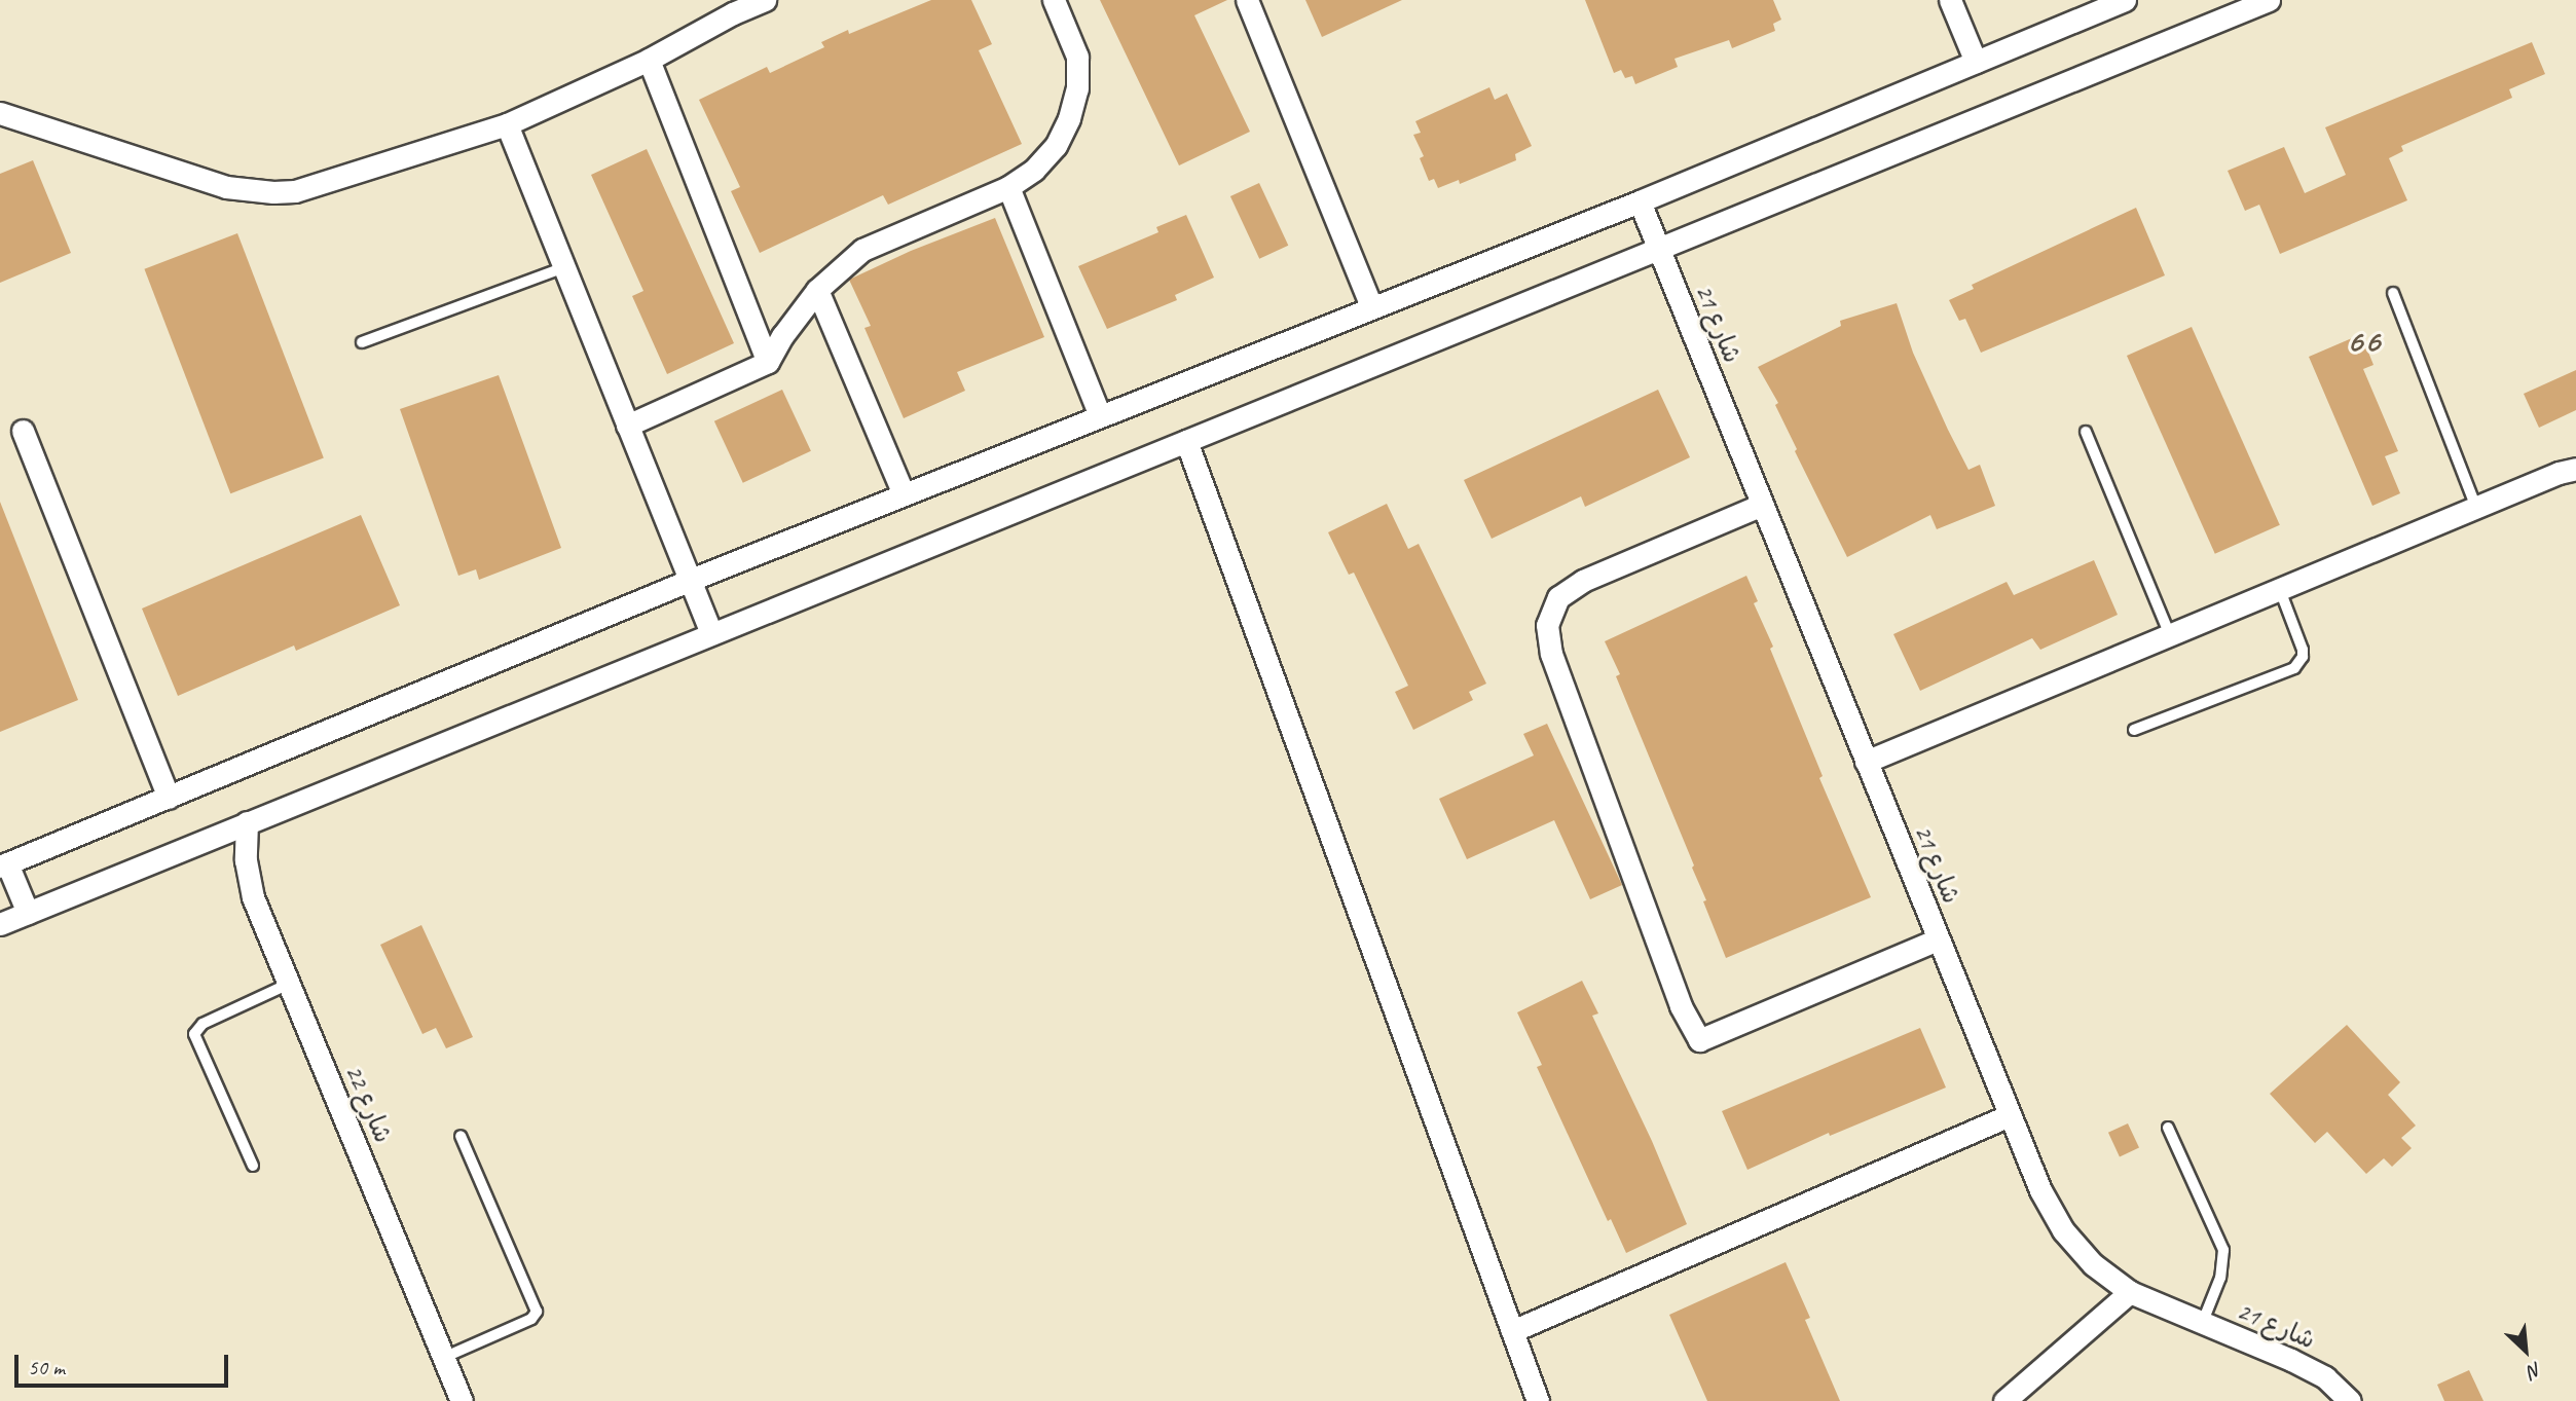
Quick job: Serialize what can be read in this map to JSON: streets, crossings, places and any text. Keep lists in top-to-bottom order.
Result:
{
  "streets": {
    "street": ["شارع 21", "شارع 22"]
  },
  "districts": ["66"],
  "scale_bar": "50 m",
  "north": "bottom right"
}
